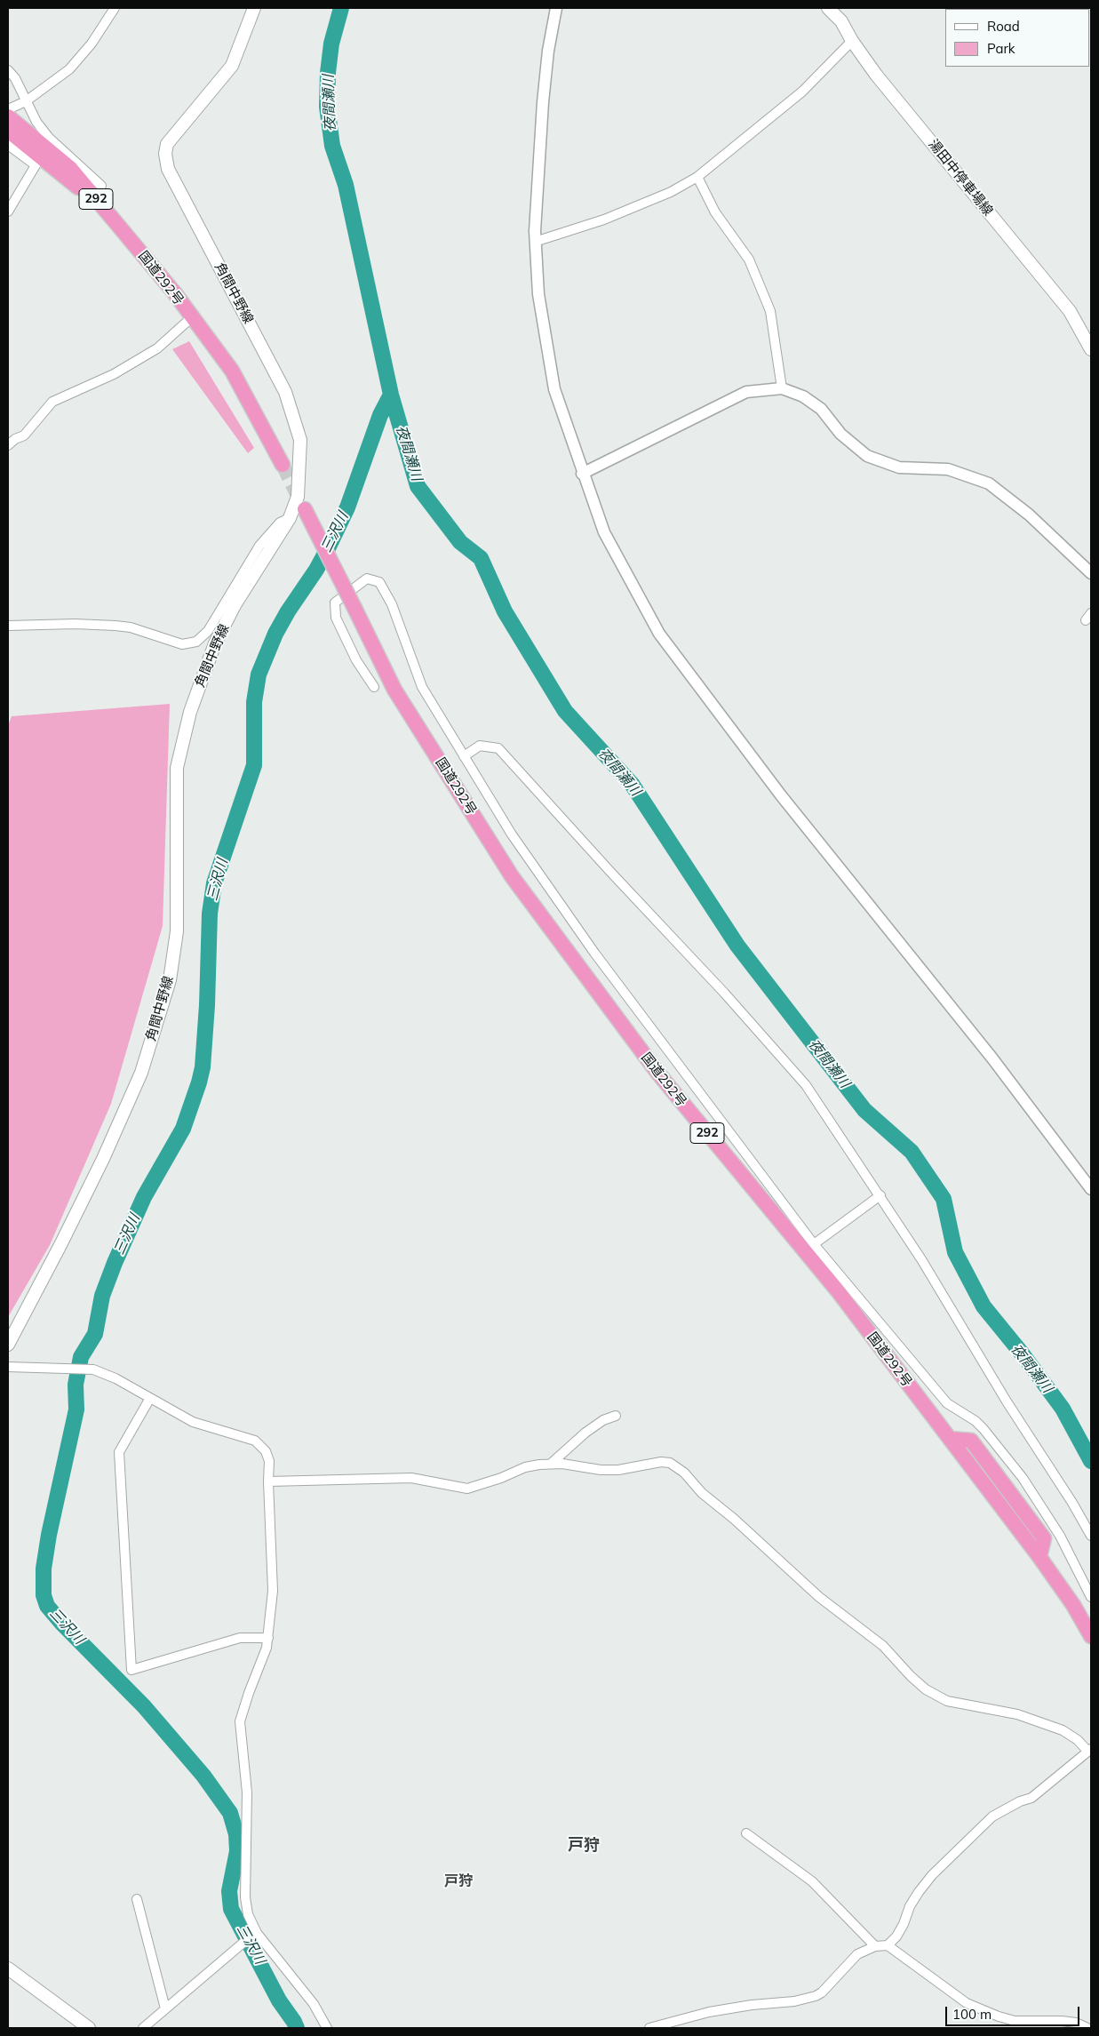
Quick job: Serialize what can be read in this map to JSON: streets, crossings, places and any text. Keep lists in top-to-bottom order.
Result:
{
  "streets": {
    "highway": ["292", "国道292号"],
    "main road": ["湯田中停車場線", "角間中野線"]
  },
  "districts": ["戸狩", "戸狩"],
  "water": ["夜間瀬川", "三沢川"],
  "legend": ["Road", "Park"],
  "scale_bar": "100 m"
}
